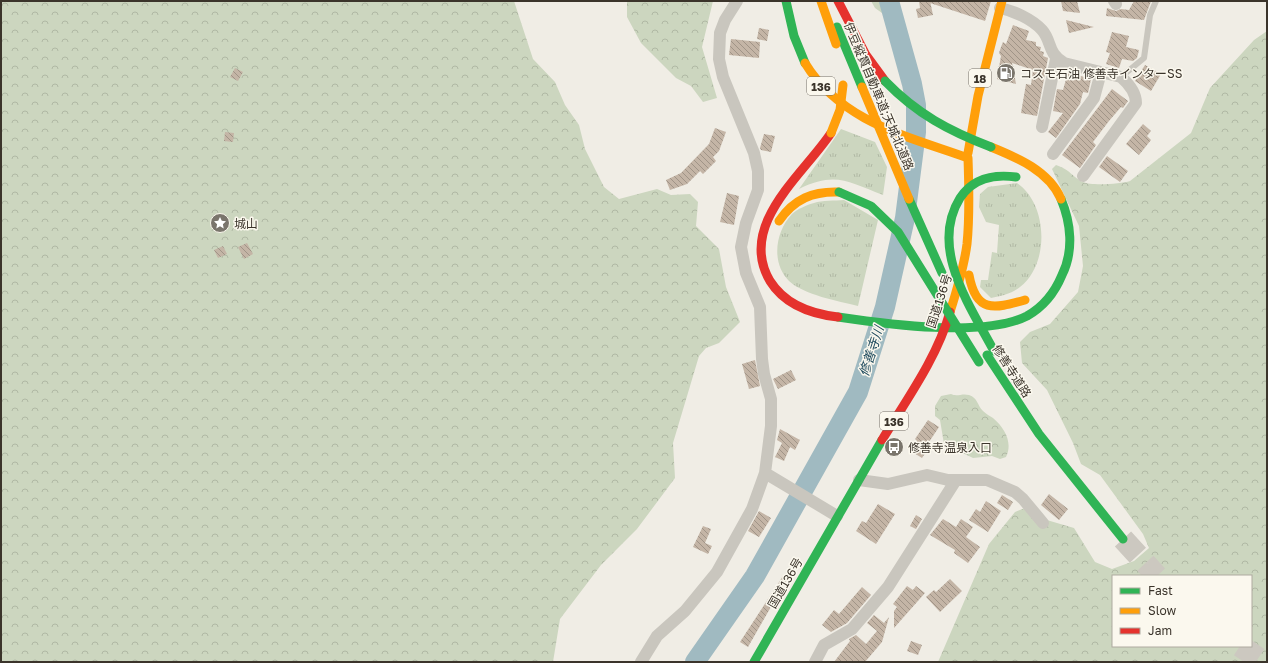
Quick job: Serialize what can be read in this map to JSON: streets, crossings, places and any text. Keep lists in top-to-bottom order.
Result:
{
  "streets": {
    "main road": [
      "18",
      "136",
      "伊豆縦貫自動車道;天城北道路",
      "国道136号",
      "修善寺道路"
    ]
  },
  "crossings": [
    ["18", "136"],
    ["18", "国道136号"],
    ["136", "国道136号"],
    ["伊豆縦貫自動車道;天城北道路", "修善寺道路"]
  ],
  "water": ["修善寺川"],
  "places": {
    "fuel station": ["コスモ石油 修善寺インターSS"],
    "place": ["城山"],
    "bus stop": ["修善寺温泉入口"]
  },
  "legend": ["Fast", "Slow", "Jam"]
}
